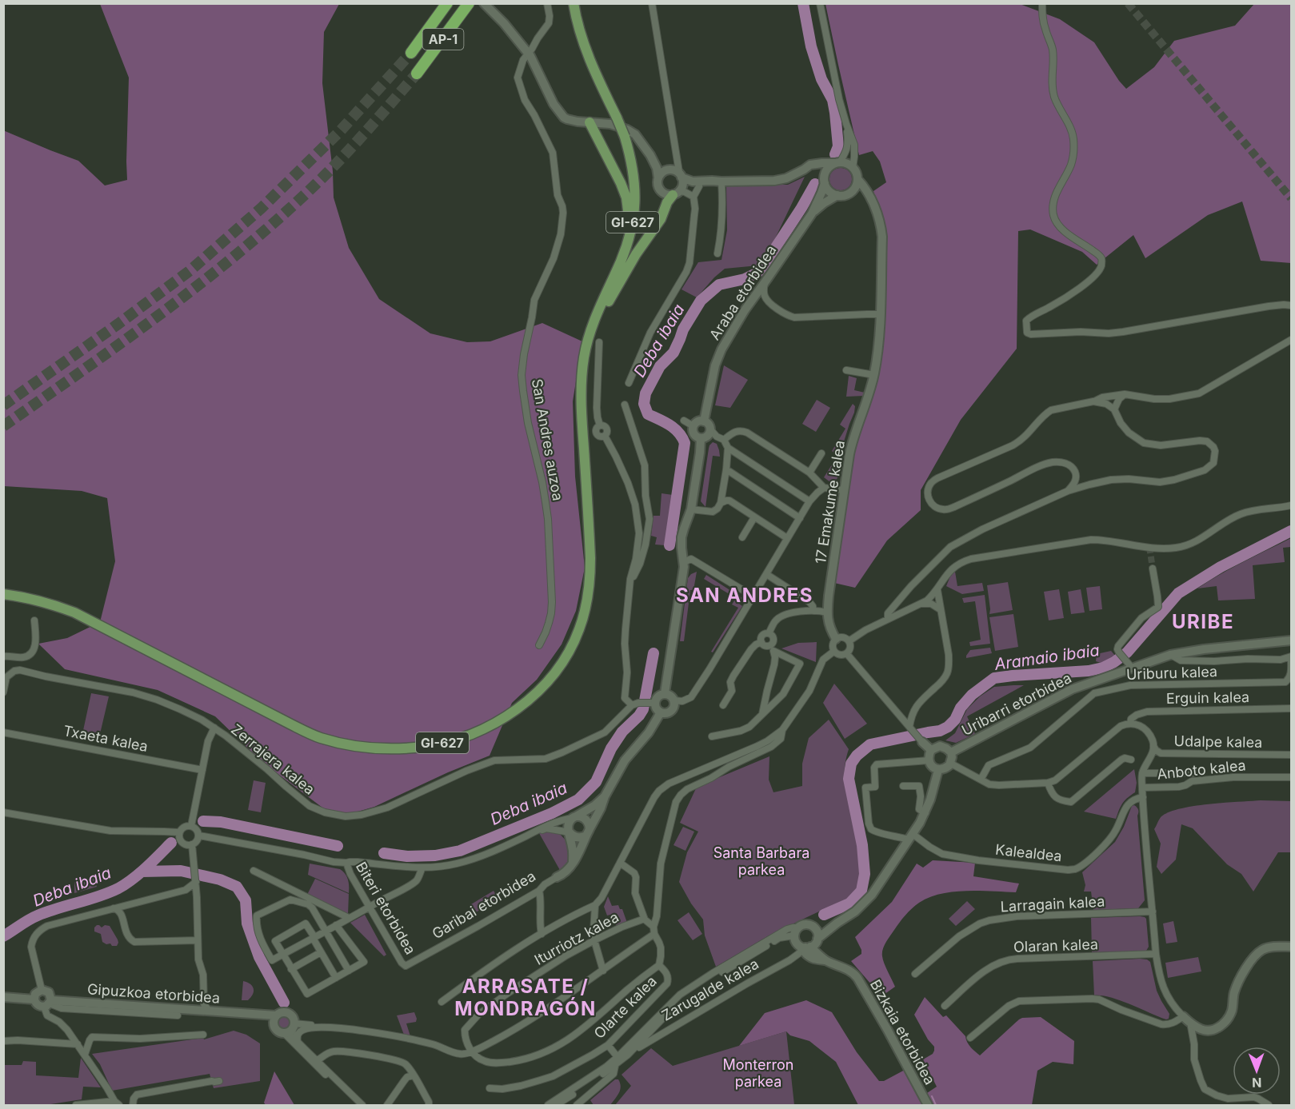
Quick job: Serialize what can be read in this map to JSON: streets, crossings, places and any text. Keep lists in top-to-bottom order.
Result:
{
  "streets": {
    "highway": ["AP-1"],
    "main road": ["GI-627"],
    "street": [
      "Araba etorbidea",
      "San Andres auzoa",
      "17 Emakume kalea",
      "Uriburu kalea",
      "Erguin kalea",
      "Uribarri etorbidea",
      "Txaeta kalea",
      "Udalpe kalea",
      "Zerrajera kalea",
      "Anboto kalea",
      "Kalealdea",
      "Larragain kalea",
      "Garibai etorbidea",
      "Biteri etorbidea",
      "Iturriotz kalea",
      "Olaran kalea",
      "Zarugalde kalea",
      "Gipuzkoa etorbidea",
      "Olarte kalea",
      "Bizkaia etorbidea"
    ]
  },
  "crossings": [
    ["Araba etorbidea", "17 Emakume kalea"],
    ["Erguin kalea", "Udalpe kalea"],
    ["Garibai etorbidea", "Biteri etorbidea"],
    ["Zarugalde kalea", "Bizkaia etorbidea"]
  ],
  "districts": ["SAN ANDRES", "URIBE", "ARRASATE / MONDRAGÓN"],
  "water": ["Deba ibaia", "Aramaio ibaia"],
  "parks": ["Santa Barbara parkea", "Monterron parkea"],
  "north": "bottom"
}
